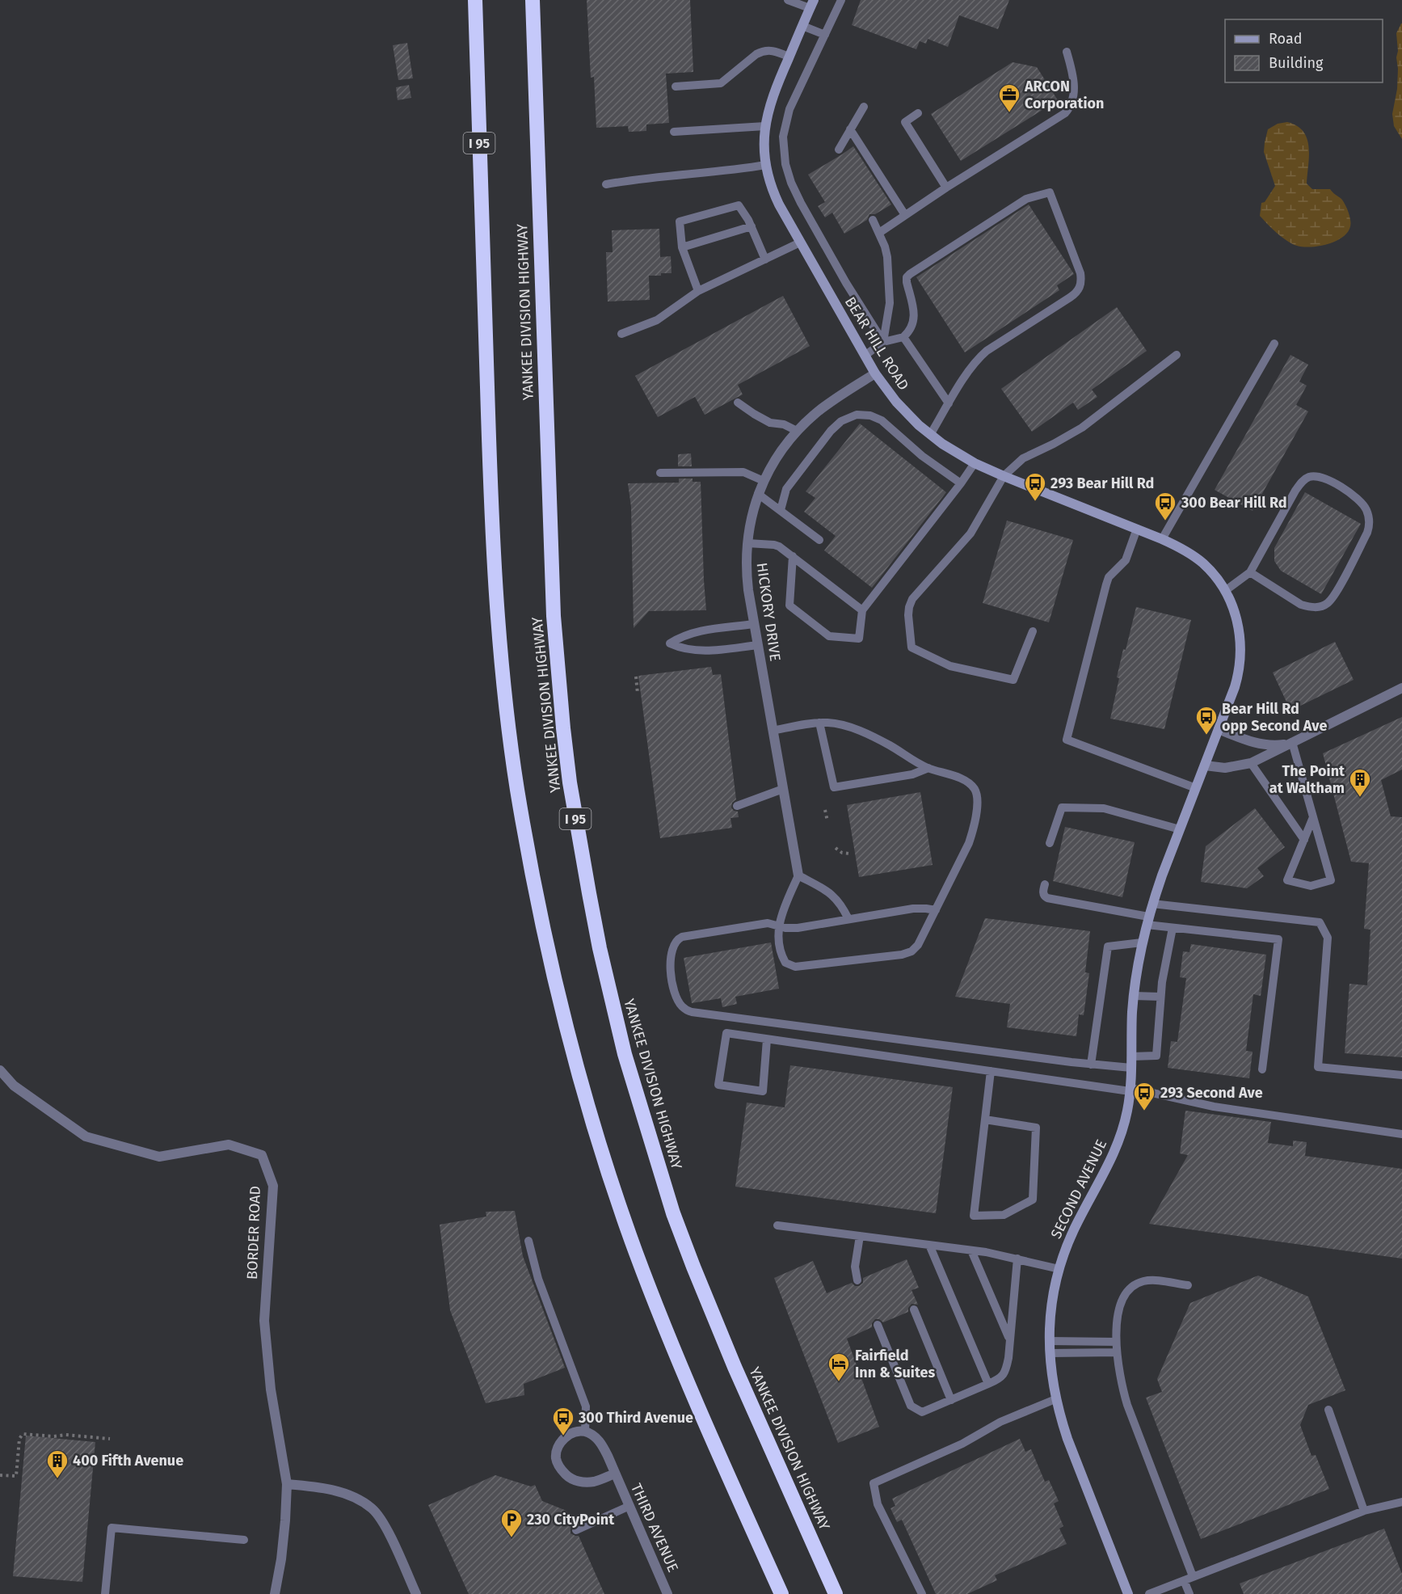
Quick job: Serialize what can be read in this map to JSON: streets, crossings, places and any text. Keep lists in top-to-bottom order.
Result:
{
  "streets": {
    "highway": ["I 95", "YANKEE DIVISION HIGHWAY"],
    "street": [
      "BEAR HILL ROAD",
      "HICKORY DRIVE",
      "SECOND AVENUE",
      "BORDER ROAD",
      "THIRD AVENUE"
    ]
  },
  "crossings": [
    ["BEAR HILL ROAD", "HICKORY DRIVE"],
    ["BEAR HILL ROAD", "SECOND AVENUE"]
  ],
  "places": {
    "office": ["ARCON Corporation"],
    "bus stop": [
      "293 Bear Hill Rd",
      "300 Bear Hill Rd",
      "Bear Hill Rd opp Second Ave",
      "293 Second Ave",
      "300 Third Avenue"
    ],
    "building": ["The Point at Waltham", "400 Fifth Avenue"],
    "hotel": ["Fairfield Inn & Suites"],
    "parking": ["230 CityPoint"]
  },
  "legend": ["Road", "Building"]
}
